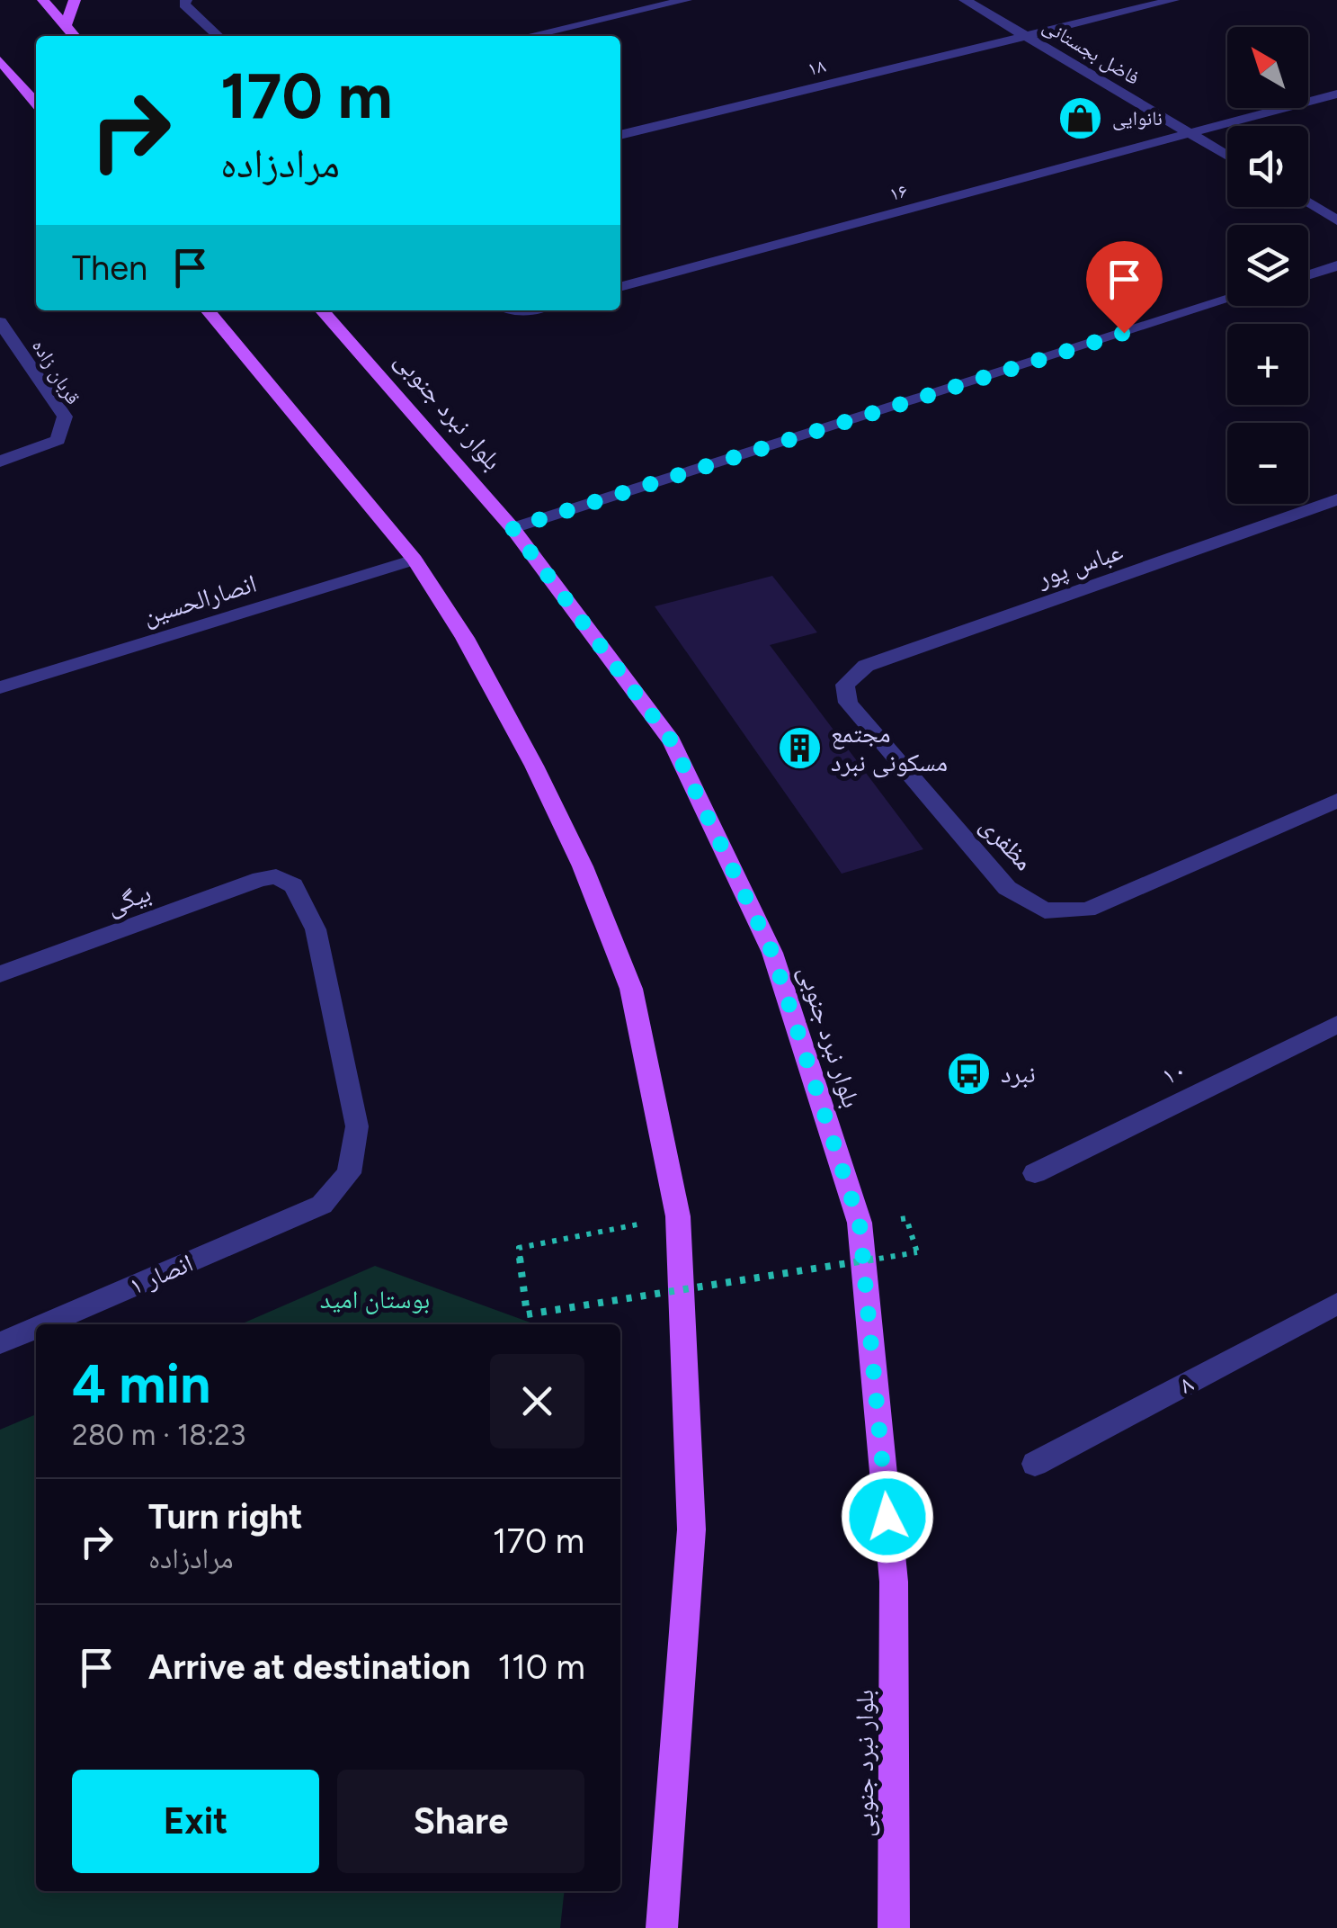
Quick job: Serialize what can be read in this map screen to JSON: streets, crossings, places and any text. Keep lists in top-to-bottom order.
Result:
{
  "streets": {
    "main road": ["بلوار نبرد جنوبی"],
    "street": [
      "فاضل بجستانی",
      "۱۸",
      "۱۶",
      "قربان زاده",
      "عباس پور",
      "انصارالحسین",
      "مظفری",
      "بیگی",
      "۱۰",
      "انصار ۱",
      "۸"
    ]
  },
  "crossings": [
    ["فاضل بجستانی", "۱۸"],
    ["فاضل بجستانی", "۱۶"],
    ["عباس پور", "مظفری"],
    ["بیگی", "انصار ۱"]
  ],
  "parks": ["بوستان امید"],
  "places": {
    "shop": ["نانوایی"],
    "building": ["مجتمع مسکونی نبرد"],
    "bus stop": ["نبرد"]
  },
  "north": "top left",
  "page": {
    "map_buttons": ["+", "−"],
    "turn": ["170 m", "مرادزاده"],
    "then": "Then",
    "heading": ["4 min", "280 m · 18:23"],
    "list": [
      {
        "name": "Turn right",
        "note": "مرادزاده",
        "value": "170 m"
      },
      {
        "name": "Arrive at destination",
        "value": "110 m"
      }
    ],
    "buttons": ["Exit", "Share"]
  }
}
